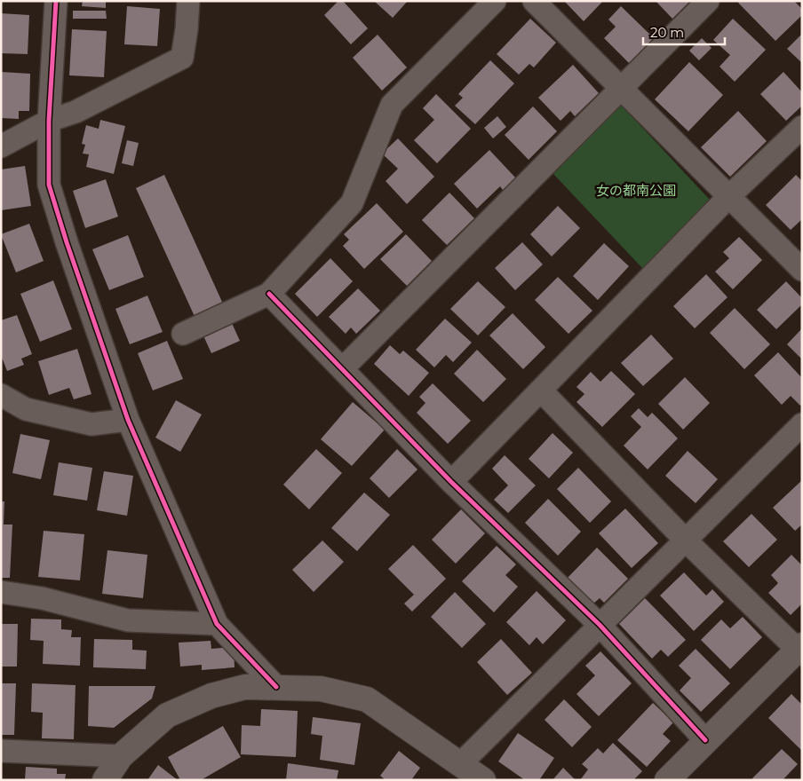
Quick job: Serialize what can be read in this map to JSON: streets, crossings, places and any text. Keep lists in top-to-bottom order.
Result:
{
  "parks": ["女の都南公園"],
  "scale_bar": "20 m"
}
